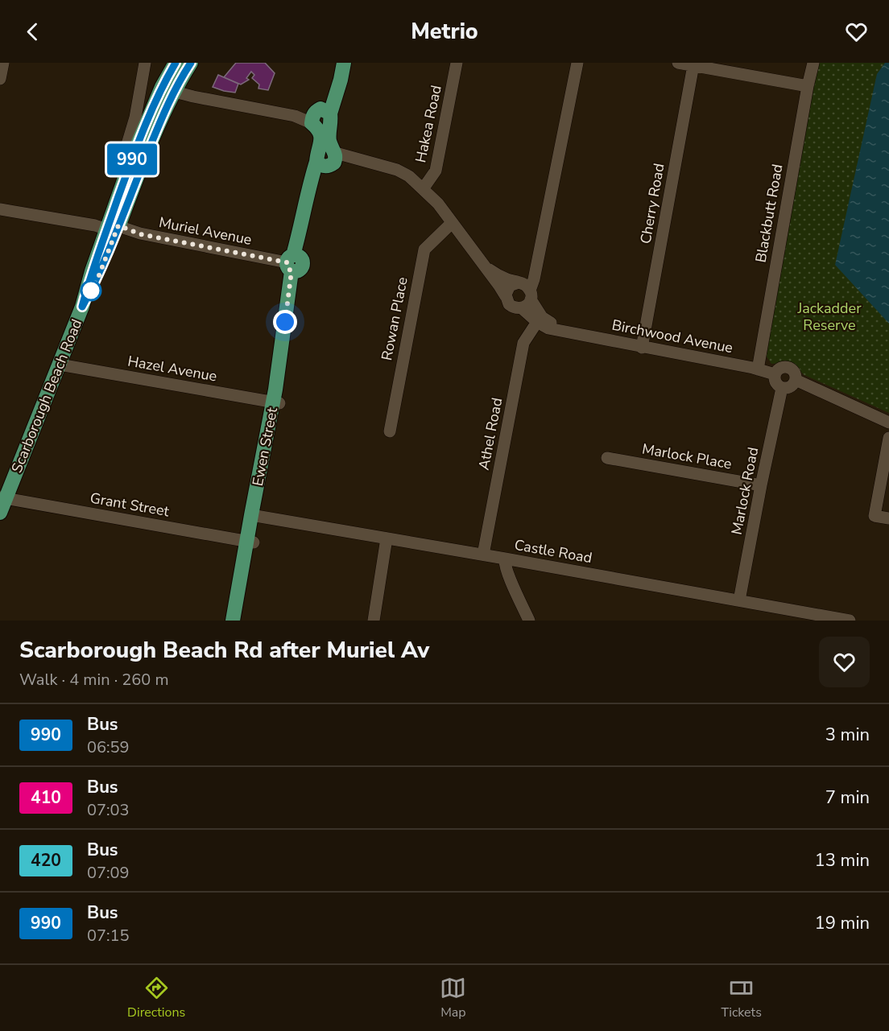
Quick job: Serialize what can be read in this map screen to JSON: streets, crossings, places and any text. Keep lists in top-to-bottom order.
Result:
{
  "streets": {
    "main road": ["Scarborough Beach Road", "Ewen Street"],
    "street": [
      "Hakea Road",
      "Cherry Road",
      "Blackbutt Road",
      "Muriel Avenue",
      "Rowan Place",
      "Birchwood Avenue",
      "Hazel Avenue",
      "Athel Road",
      "Marlock Place",
      "Marlock Road",
      "Grant Street",
      "Castle Road"
    ]
  },
  "crossings": [
    ["Hakea Road", "Birchwood Avenue"],
    ["Cherry Road", "Birchwood Avenue"],
    ["Blackbutt Road", "Birchwood Avenue"],
    ["Muriel Avenue", "Scarborough Beach Road"],
    ["Muriel Avenue", "Ewen Street"],
    ["Rowan Place", "Birchwood Avenue"],
    ["Birchwood Avenue", "Athel Road"],
    ["Birchwood Avenue", "Ewen Street"],
    ["Birchwood Avenue", "Marlock Road"],
    ["Hazel Avenue", "Scarborough Beach Road"],
    ["Hazel Avenue", "Ewen Street"],
    ["Scarborough Beach Road", "Grant Street"],
    ["Athel Road", "Castle Road"],
    ["Ewen Street", "Grant Street"],
    ["Ewen Street", "Castle Road"],
    ["Marlock Place", "Marlock Road"],
    ["Marlock Road", "Castle Road"]
  ],
  "parks": ["Jackadder Reserve"],
  "lines": ["bus line 990"],
  "page": {
    "header": "Metrio",
    "on_map": "990",
    "heading": ["Scarborough Beach Rd after Muriel Av", "Walk · 4 min · 260 m"],
    "list": [
      {
        "mark": "990",
        "name": "Bus",
        "note": "06:59",
        "value": "3 min"
      },
      {
        "mark": "410",
        "name": "Bus",
        "note": "07:03",
        "value": "7 min"
      },
      {
        "mark": "420",
        "name": "Bus",
        "note": "07:09",
        "value": "13 min"
      },
      {
        "mark": "990",
        "name": "Bus",
        "note": "07:15",
        "value": "19 min"
      }
    ],
    "tabs": ["Directions", "Map", "Tickets"]
  }
}
